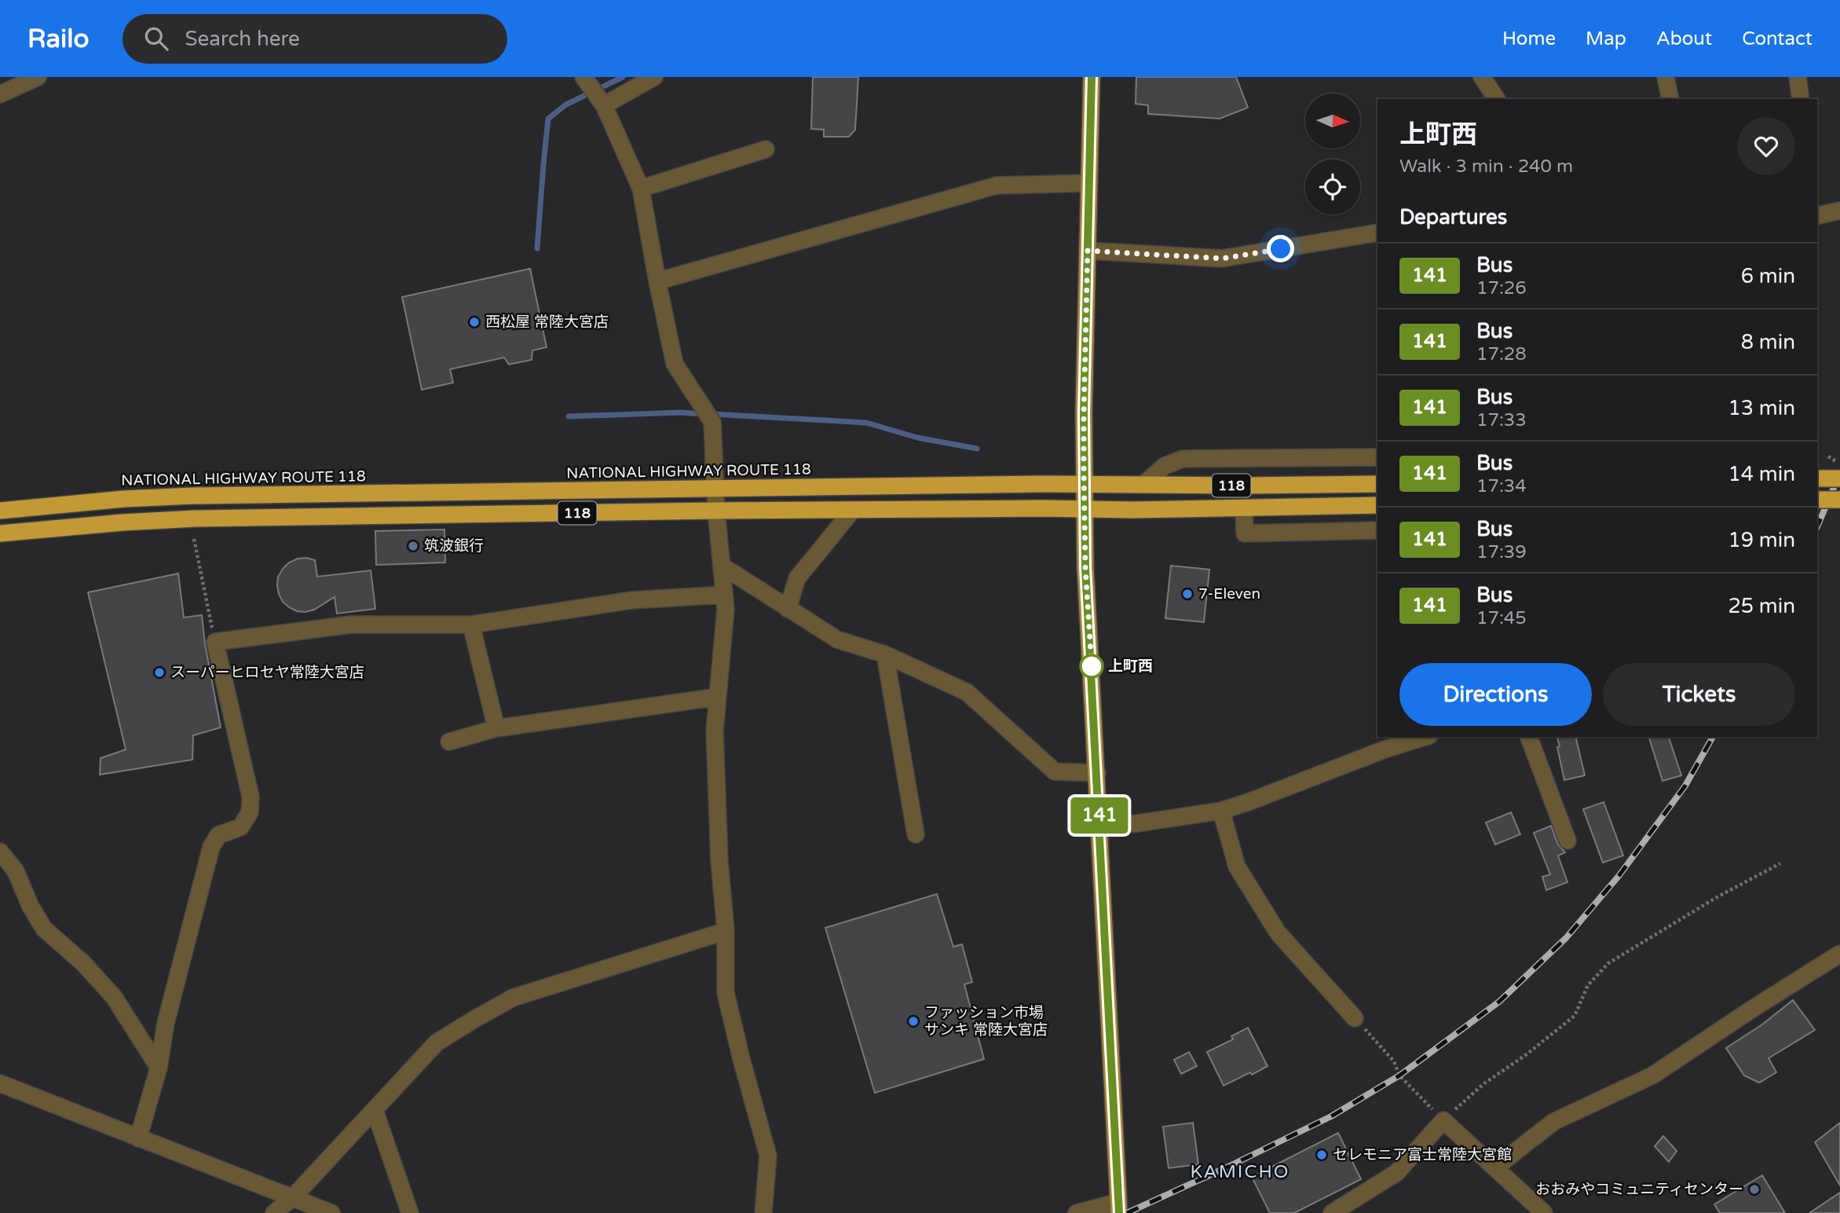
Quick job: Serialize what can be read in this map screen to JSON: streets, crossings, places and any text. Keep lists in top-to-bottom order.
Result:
{
  "streets": {
    "highway": ["NATIONAL HIGHWAY ROUTE 118", "118"]
  },
  "districts": ["KAMICHO"],
  "places": [
    "西松屋 常陸大宮店",
    "筑波銀行",
    "7-Eleven",
    "上町西",
    "スーパーヒロセヤ常陸大宮店",
    "ファッション市場 サンキ 常陸大宮店",
    "セレモニア富士常陸大宮館",
    "おおみやコミュニティセンター"
  ],
  "lines": ["bus line 141"],
  "north": "right",
  "page": {
    "header": "Railo",
    "search": "Search here",
    "nav": [
      "Home",
      "Map",
      "About",
      "Contact"
    ],
    "on_map": "141",
    "heading": [
      ["上町西", "Walk · 3 min · 240 m"],
      "Departures"
    ],
    "list": [
      {
        "mark": "141",
        "name": "Bus",
        "note": "17:26",
        "value": "6 min"
      },
      {
        "mark": "141",
        "name": "Bus",
        "note": "17:28",
        "value": "8 min"
      },
      {
        "mark": "141",
        "name": "Bus",
        "note": "17:33",
        "value": "13 min"
      },
      {
        "mark": "141",
        "name": "Bus",
        "note": "17:34",
        "value": "14 min"
      },
      {
        "mark": "141",
        "name": "Bus",
        "note": "17:39",
        "value": "19 min"
      },
      {
        "mark": "141",
        "name": "Bus",
        "note": "17:45",
        "value": "25 min"
      }
    ],
    "buttons": ["Directions", "Tickets"]
  }
}
